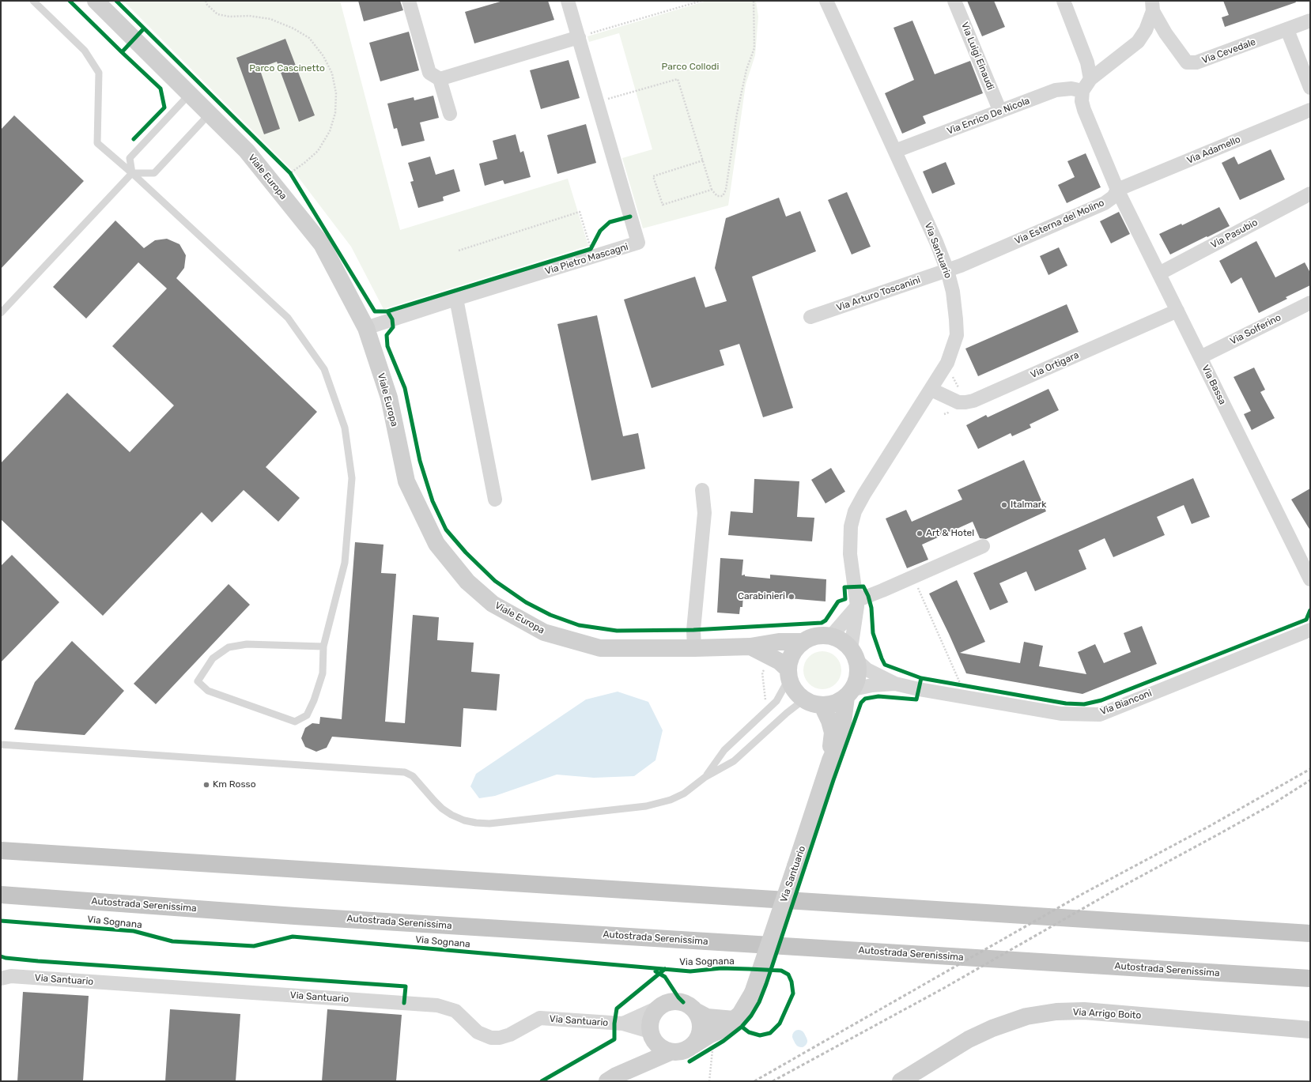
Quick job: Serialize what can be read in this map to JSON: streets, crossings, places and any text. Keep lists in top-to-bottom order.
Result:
{
  "streets": {
    "highway": ["Autostrada Serenissima"],
    "street": [
      "Via Cevedale",
      "Via Luigi Einaudi",
      "Via Enrico De Nicola",
      "Via Adamello",
      "Viale Europa",
      "Via Esterna del Molino",
      "Via Pasubio",
      "Via Santuario",
      "Via Pietro Mascagni",
      "Via Arturo Toscanini",
      "Via Solferino",
      "Via Ortigara",
      "Via Bassa",
      "Via Bianconi",
      "Via Arrigo Boito"
    ],
    "cycle path": ["Via Sognana"]
  },
  "crossings": [
    ["Via Luigi Einaudi", "Via Enrico De Nicola"],
    ["Via Enrico De Nicola", "Via Santuario"],
    ["Via Adamello", "Via Esterna del Molino"],
    ["Via Adamello", "Via Bassa"],
    ["Viale Europa", "Via Santuario"],
    ["Viale Europa", "Via Pietro Mascagni"],
    ["Viale Europa", "Via Bianconi"],
    ["Via Esterna del Molino", "Via Santuario"],
    ["Via Esterna del Molino", "Via Arturo Toscanini"],
    ["Via Esterna del Molino", "Via Bassa"],
    ["Via Pasubio", "Via Bassa"],
    ["Via Santuario", "Via Arturo Toscanini"],
    ["Via Santuario", "Via Ortigara"],
    ["Via Santuario", "Via Bianconi"],
    ["Via Solferino", "Via Bassa"],
    ["Via Ortigara", "Via Bassa"]
  ],
  "parks": ["Parco Collodi", "Parco Cascinetto"],
  "places": [
    "Italmark",
    "Art & Hotel",
    "Carabinieri",
    "Km Rosso"
  ]
}
